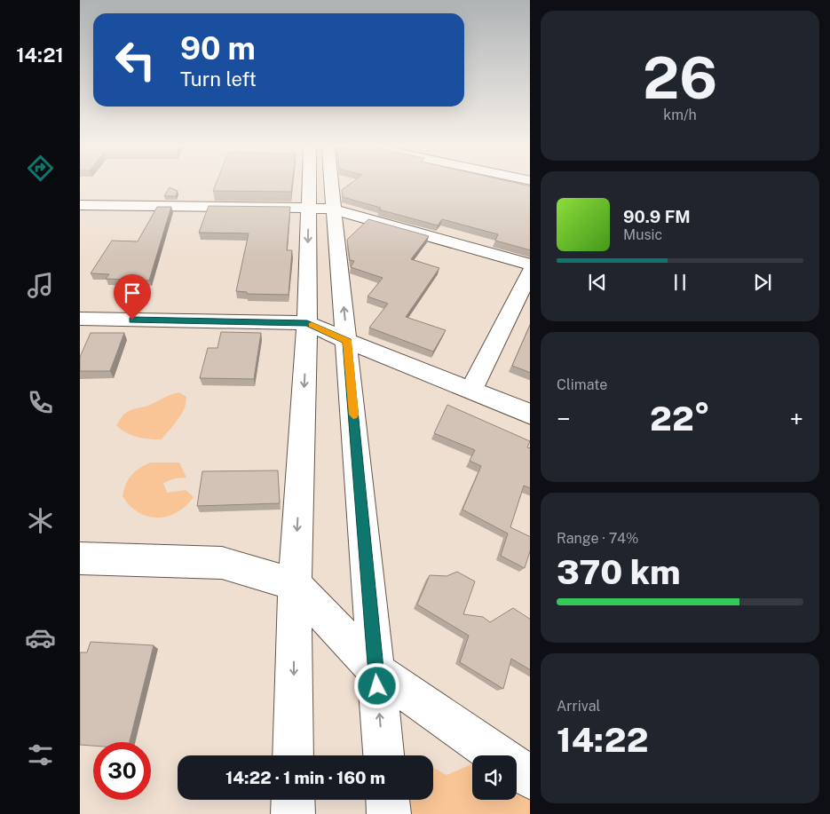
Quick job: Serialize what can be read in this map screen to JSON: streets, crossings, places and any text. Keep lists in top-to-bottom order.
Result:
{
  "page": {
    "tabs": "14:21",
    "tile": [
      ["26", "km/h"],
      "Climate",
      ["Range · 74%", "370 km"],
      ["Arrival", "14:22"]
    ],
    "turn": ["90 m", "Turn left"],
    "song": ["90.9 FM", "Music"],
    "heat": ["−", "22°", "+"],
    "limit": "30",
    "trip": "14:22 · 1 min · 160 m"
  }
}
